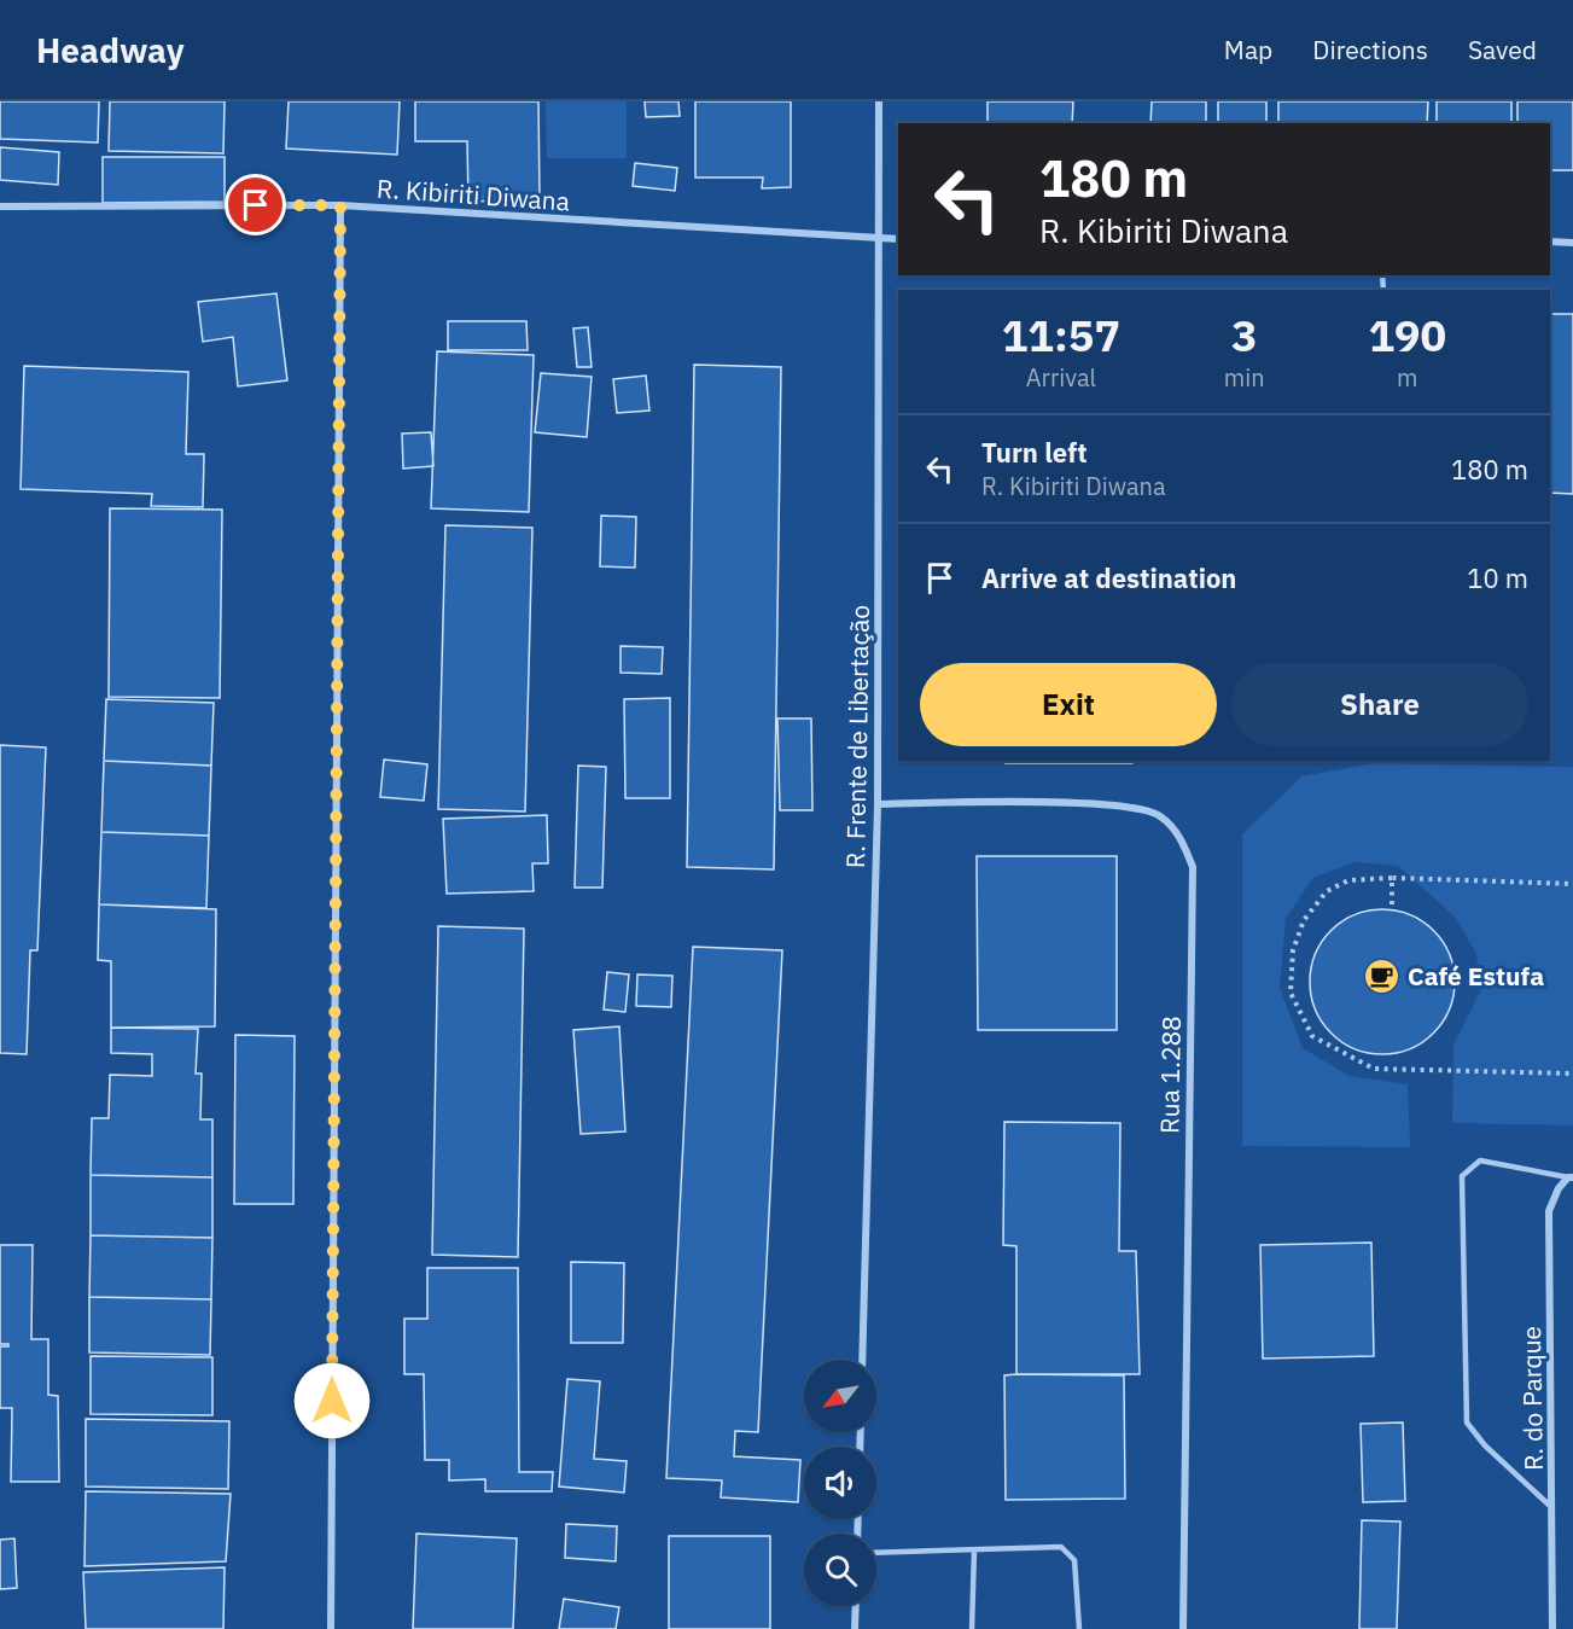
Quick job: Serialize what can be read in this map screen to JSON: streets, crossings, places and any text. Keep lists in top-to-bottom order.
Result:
{
  "streets": {
    "street": [
      "R. Kibiriti Diwana",
      "R. Frente de Libertação",
      "Rua 1.288",
      "R. do Parque"
    ]
  },
  "crossings": [
    ["R. Kibiriti Diwana", "R. Frente de Libertação"],
    ["R. Frente de Libertação", "Rua 1.288"]
  ],
  "places": {
    "cafe": ["Café Estufa"]
  },
  "north": "bottom left",
  "page": {
    "header": "Headway",
    "nav": ["Map", "Directions", "Saved"],
    "turn": ["180 m", "R. Kibiriti Diwana"],
    "eta": [
      "11:57",
      "Arrival",
      "3",
      "min",
      "190",
      "m"
    ],
    "list": [
      {
        "name": "Turn left",
        "note": "R. Kibiriti Diwana",
        "value": "180 m"
      },
      {
        "name": "Arrive at destination",
        "value": "10 m"
      }
    ],
    "buttons": ["Exit", "Share"]
  }
}
